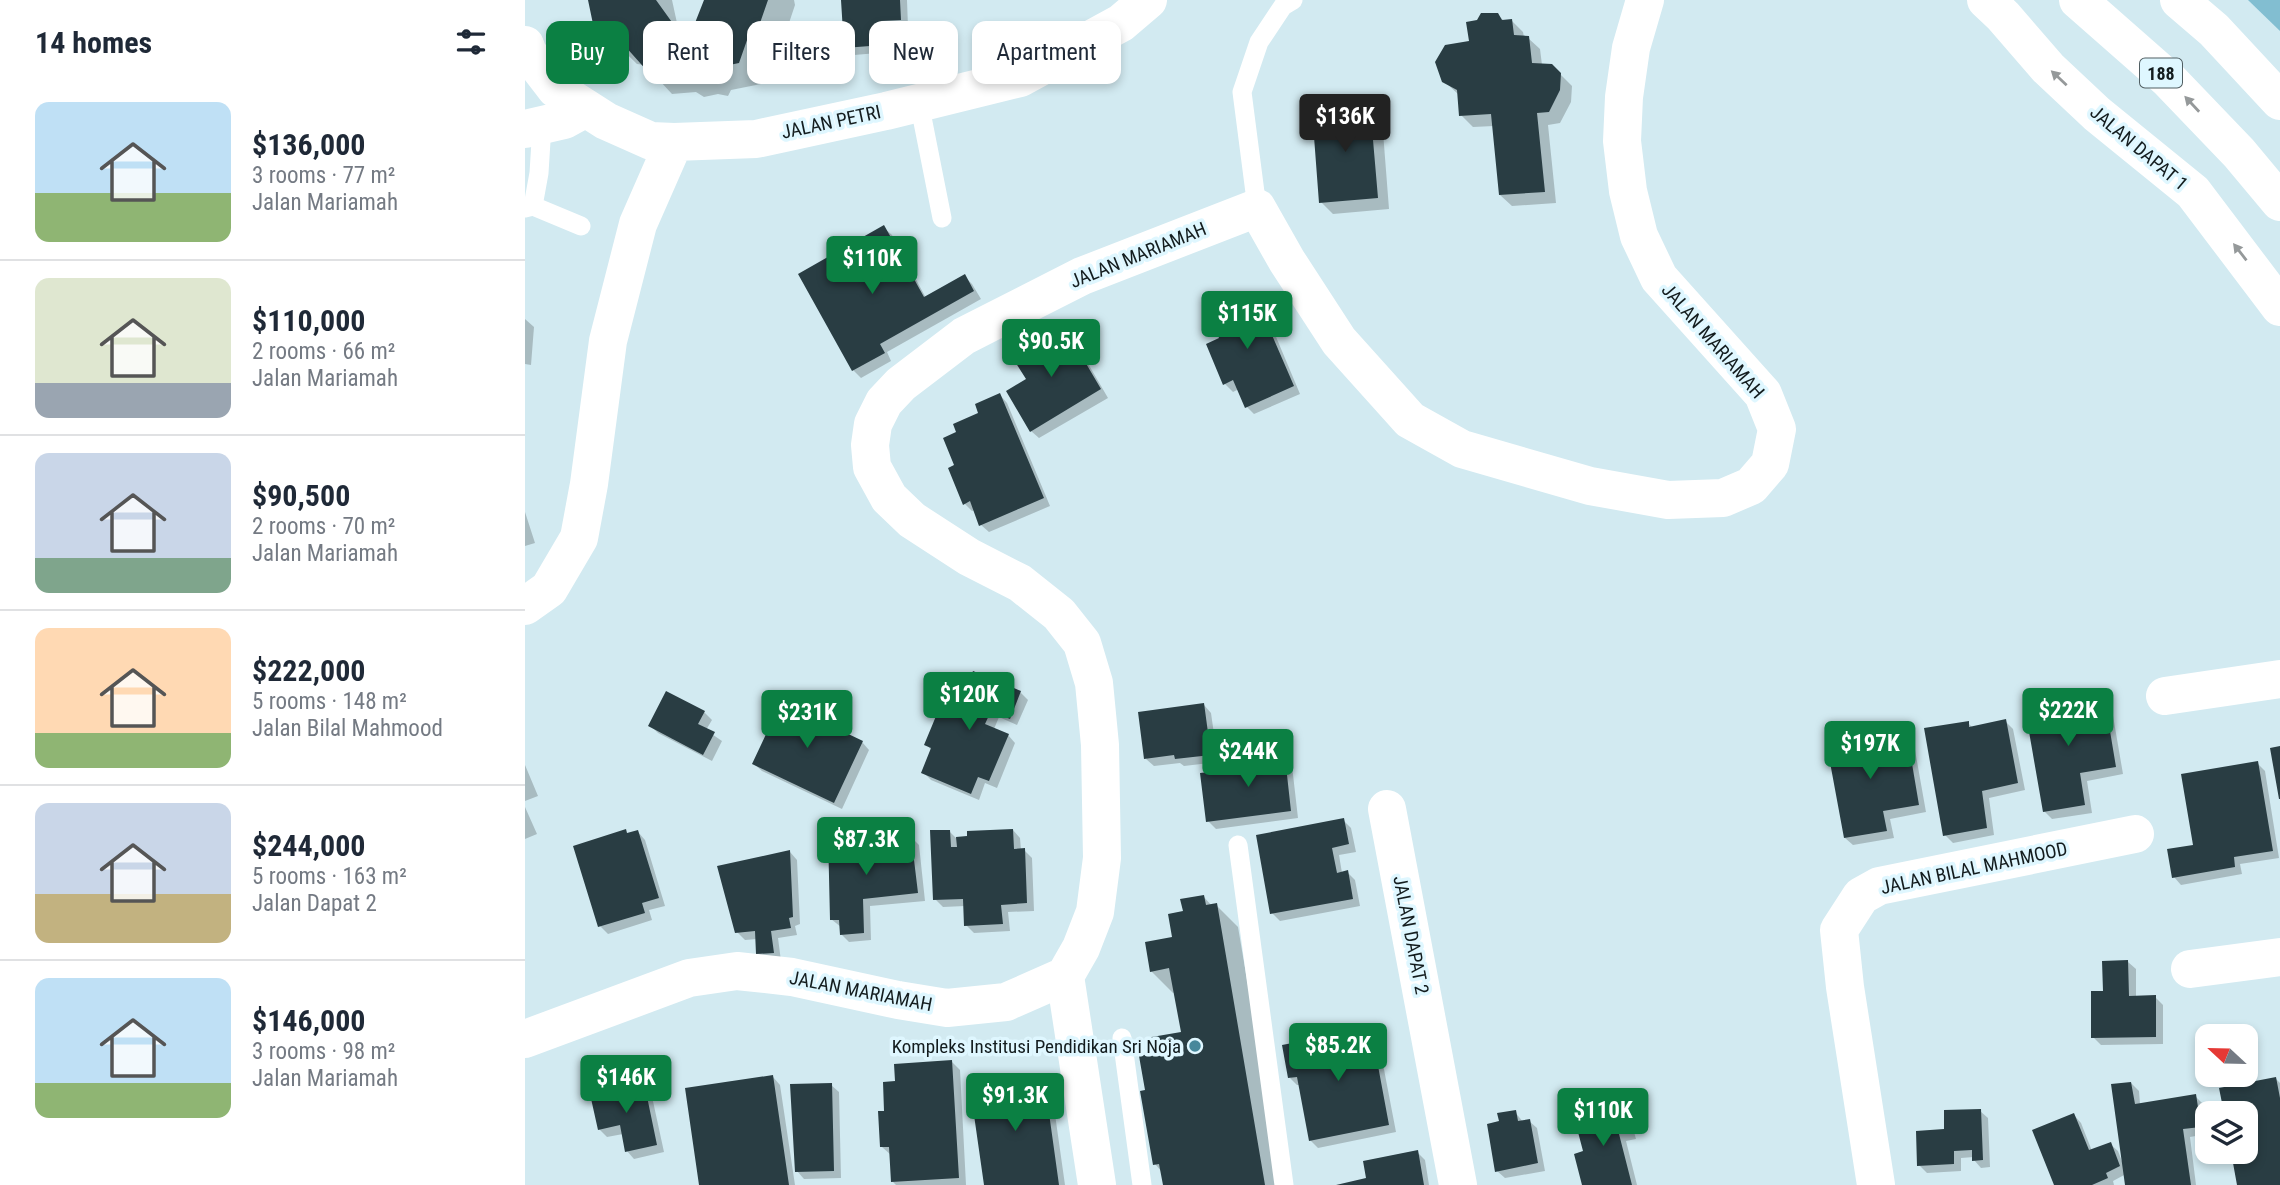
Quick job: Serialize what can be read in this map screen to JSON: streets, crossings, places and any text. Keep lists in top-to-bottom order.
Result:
{
  "streets": {
    "main road": [
      "188",
      "JALAN PETRI",
      "JALAN DAPAT 1",
      "JALAN MARIAMAH",
      "JALAN BILAL MAHMOOD",
      "JALAN DAPAT 2"
    ]
  },
  "places": ["Kompleks Institusi Pendidikan Sri Noja"],
  "north": "left",
  "page": {
    "heading": "14 homes",
    "chip": [
      "Buy",
      "Rent",
      "Filters",
      "New",
      "Apartment"
    ],
    "list": [
      {
        "name": "$136,000",
        "note": "3 rooms · 77 m² · Jalan Mariamah"
      },
      {
        "name": "$110,000",
        "note": "2 rooms · 66 m² · Jalan Mariamah"
      },
      {
        "name": "$90,500",
        "note": "2 rooms · 70 m² · Jalan Mariamah"
      },
      {
        "name": "$222,000",
        "note": "5 rooms · 148 m² · Jalan Bilal Mahmood"
      },
      {
        "name": "$244,000",
        "note": "5 rooms · 163 m² · Jalan Dapat 2"
      },
      {
        "name": "$146,000",
        "note": "3 rooms · 98 m² · Jalan Mariamah"
      }
    ],
    "price": [
      "$136K",
      "$110K",
      "$115K",
      "$90.5K",
      "$120K",
      "$222K",
      "$231K",
      "$197K",
      "$244K",
      "$87.3K",
      "$85.2K",
      "$146K",
      "$91.3K",
      "$110K"
    ]
  }
}
